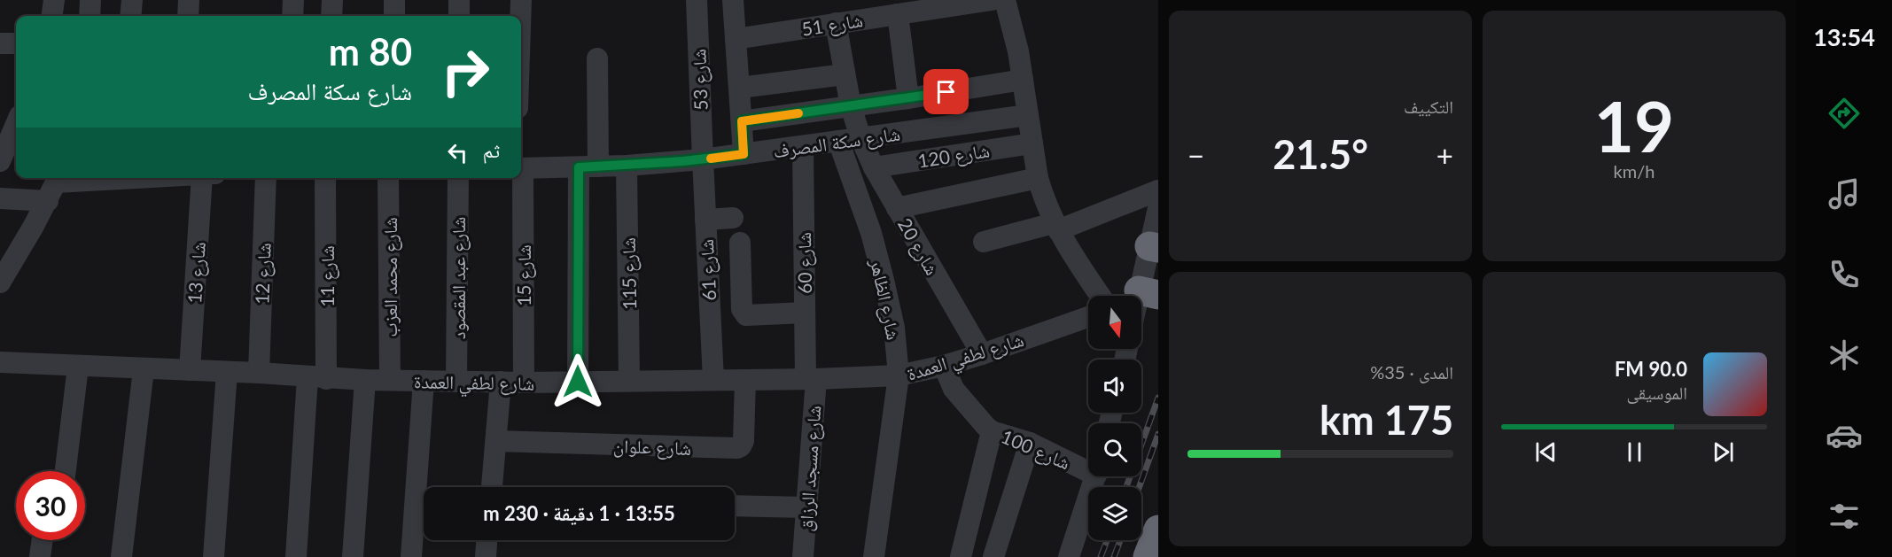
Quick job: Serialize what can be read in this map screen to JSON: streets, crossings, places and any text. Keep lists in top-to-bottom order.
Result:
{
  "streets": {
    "street": [
      "شارع 51",
      "شارع 53",
      "شارع سكة المصرف",
      "شارع 120",
      "شارع 20",
      "شارع 60",
      "شارع 61",
      "شارع 13",
      "شارع 12",
      "شارع 115",
      "شارع 15",
      "شارع 11",
      "شارع محمد العزب",
      "شارع عبد المقصود",
      "شارع الظاهر",
      "شارع لطفي العمدة",
      "شارع علوان",
      "شارع 100",
      "شارع مسجد الرزاق"
    ]
  },
  "crossings": [
    ["شارع 51", "شارع 20"],
    ["شارع 53", "شارع سكة المصرف"],
    ["شارع 53", "شارع 61"],
    ["شارع سكة المصرف", "شارع 20"],
    ["شارع سكة المصرف", "شارع 60"],
    ["شارع سكة المصرف", "شارع 61"],
    ["شارع سكة المصرف", "شارع 115"],
    ["شارع سكة المصرف", "شارع الظاهر"],
    ["شارع 120", "شارع 20"],
    ["شارع 20", "شارع لطفي العمدة"],
    ["شارع 60", "شارع لطفي العمدة"],
    ["شارع 60", "شارع مسجد الرزاق"],
    ["شارع 61", "شارع لطفي العمدة"],
    ["شارع 13", "شارع لطفي العمدة"],
    ["شارع 12", "شارع لطفي العمدة"],
    ["شارع 115", "شارع لطفي العمدة"],
    ["شارع 15", "شارع لطفي العمدة"],
    ["شارع 11", "شارع لطفي العمدة"],
    ["شارع محمد العزب", "شارع لطفي العمدة"],
    ["شارع عبد المقصود", "شارع لطفي العمدة"],
    ["شارع الظاهر", "شارع لطفي العمدة"],
    ["شارع لطفي العمدة", "شارع علوان"],
    ["شارع لطفي العمدة", "شارع 100"],
    ["شارع لطفي العمدة", "شارع مسجد الرزاق"]
  ],
  "north": "bottom",
  "page": {
    "tabs": "13:54",
    "tile": [
      ["19", "km/h"],
      "التكييف",
      ["المدى · 35%", "175 km"]
    ],
    "turn": ["80 m", "شارع سكة المصرف"],
    "then": "ثم",
    "heat": ["−", "21.5°", "+"],
    "song": ["90.0 FM", "الموسيقى"],
    "limit": "30",
    "trip": "13:55 · 1 دقيقة · 230 m"
  }
}
